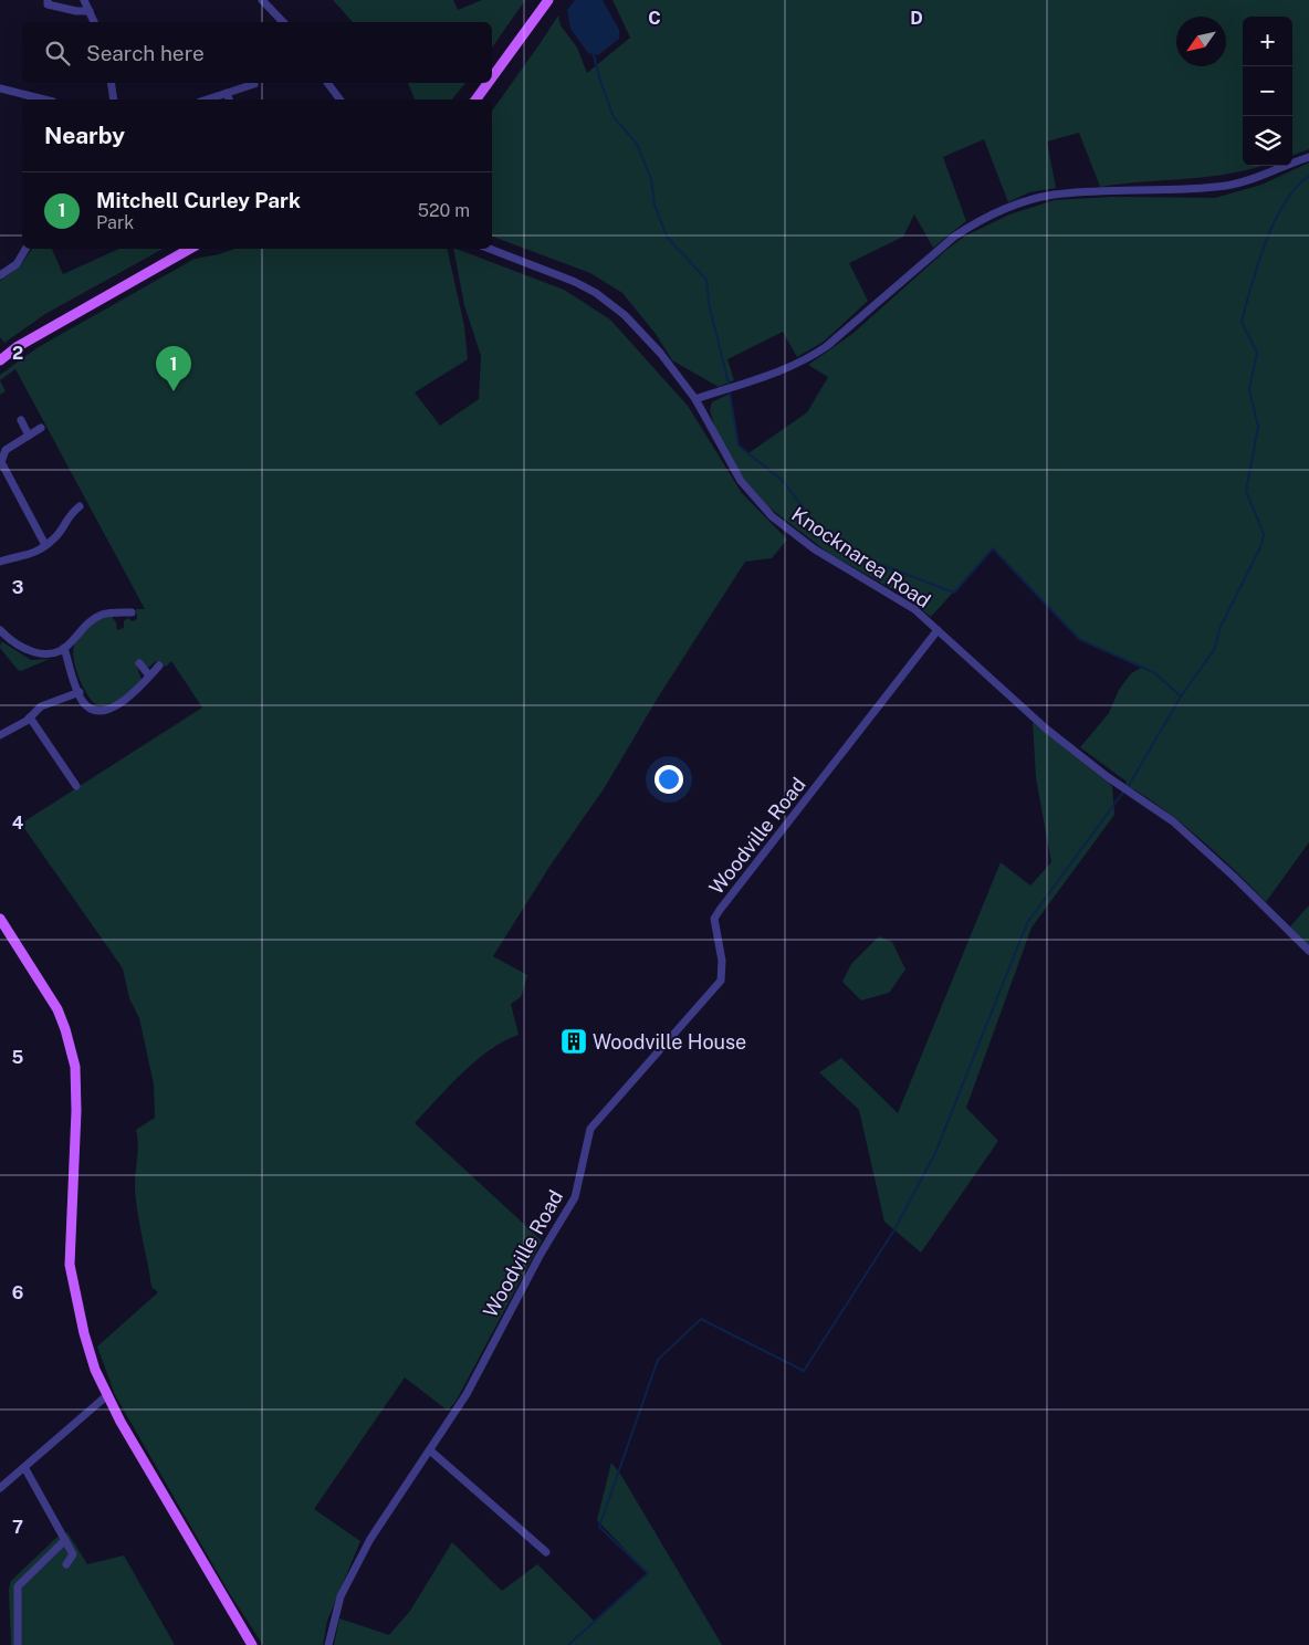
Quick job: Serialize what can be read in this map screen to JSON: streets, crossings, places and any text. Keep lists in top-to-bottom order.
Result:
{
  "streets": {
    "street": ["Knocknarea Road", "Woodville Road"]
  },
  "crossings": [
    ["Knocknarea Road", "Woodville Road"]
  ],
  "places": {
    "building": ["Woodville House"]
  },
  "north": "bottom left",
  "page": {
    "map_buttons": ["+", "−"],
    "search": "Search here",
    "heading": "Nearby",
    "list": [
      {
        "mark": "1",
        "name": "Mitchell Curley Park",
        "note": "Park",
        "value": "520 m"
      }
    ],
    "pins": "1"
  },
  "grid": {
    "columns": ["C", "D"],
    "rows": [
      "2",
      "3",
      "4",
      "5",
      "6",
      "7"
    ]
  }
}
